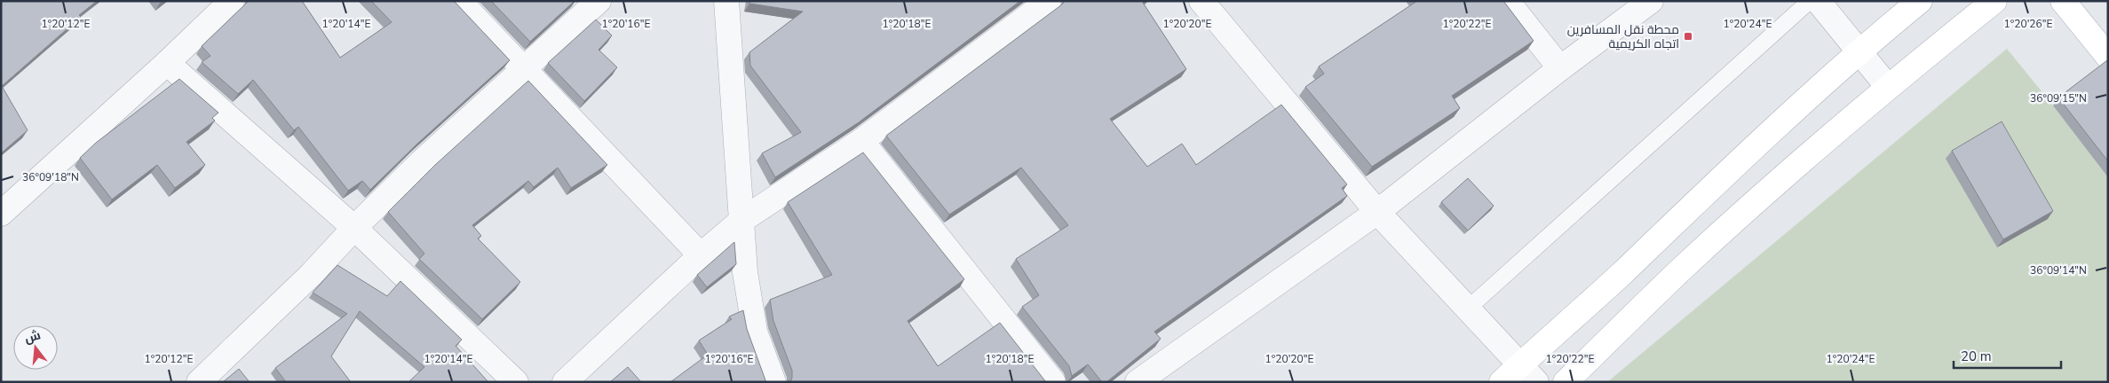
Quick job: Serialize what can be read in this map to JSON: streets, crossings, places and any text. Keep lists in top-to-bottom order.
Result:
{
  "places": {
    "transit": ["محطة نقل المسافرين اتجاه الكريمية"]
  },
  "scale_bar": "20 m",
  "north": "top",
  "coordinates": [
    "1°20'12\"E",
    "1°20'14\"E",
    "1°20'16\"E",
    "1°20'18\"E",
    "1°20'20\"E",
    "1°20'22\"E",
    "1°20'24\"E",
    "1°20'26\"E",
    "36°09'15\"N",
    "36°09'18\"N",
    "36°09'14\"N"
  ]
}
